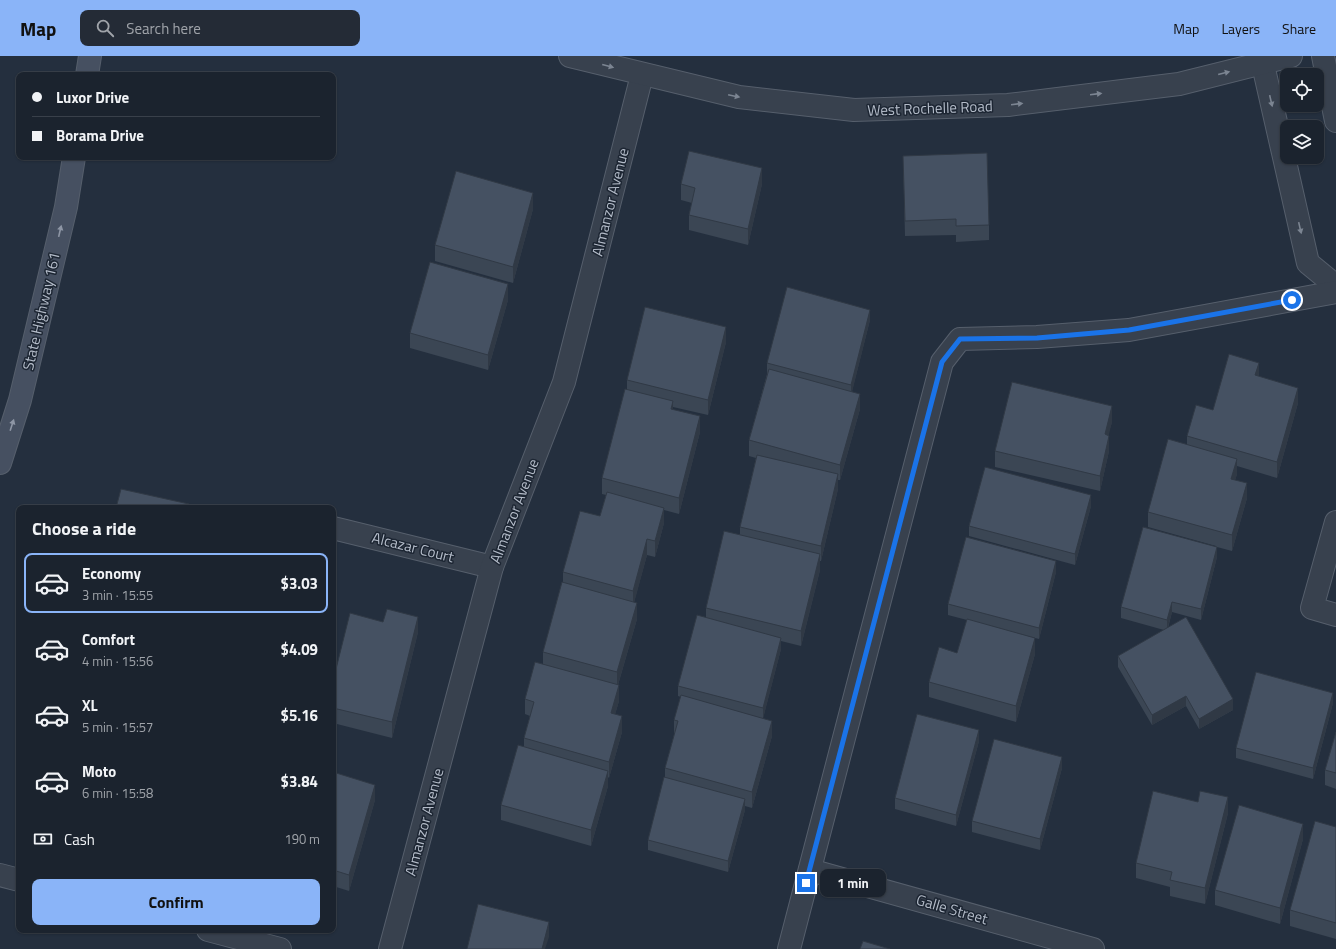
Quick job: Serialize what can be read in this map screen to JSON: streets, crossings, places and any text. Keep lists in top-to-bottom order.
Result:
{
  "streets": {
    "main road": ["State Highway 161"],
    "street": [
      "West Rochelle Road",
      "Almanzor Avenue",
      "Alcazar Court",
      "Galle Street"
    ]
  },
  "crossings": [
    ["West Rochelle Road", "Almanzor Avenue"],
    ["Almanzor Avenue", "Alcazar Court"]
  ],
  "one_way": ["West Rochelle Road", "State Highway 161"],
  "page": {
    "header": "Map",
    "search": "Search here",
    "nav": ["Map", "Layers", "Share"],
    "banner": ["Luxor Drive", "Borama Drive"],
    "heading": "Choose a ride",
    "list": [
      {
        "name": "Economy",
        "note": "3 min · 15:55",
        "value": "$3.03"
      },
      {
        "name": "Comfort",
        "note": "4 min · 15:56",
        "value": "$4.09"
      },
      {
        "name": "XL",
        "note": "5 min · 15:57",
        "value": "$5.16"
      },
      {
        "name": "Moto",
        "note": "6 min · 15:58",
        "value": "$3.84"
      }
    ],
    "pay": ["Cash", "190 m"],
    "bubble": "1 min",
    "buttons": "Confirm"
  }
}
